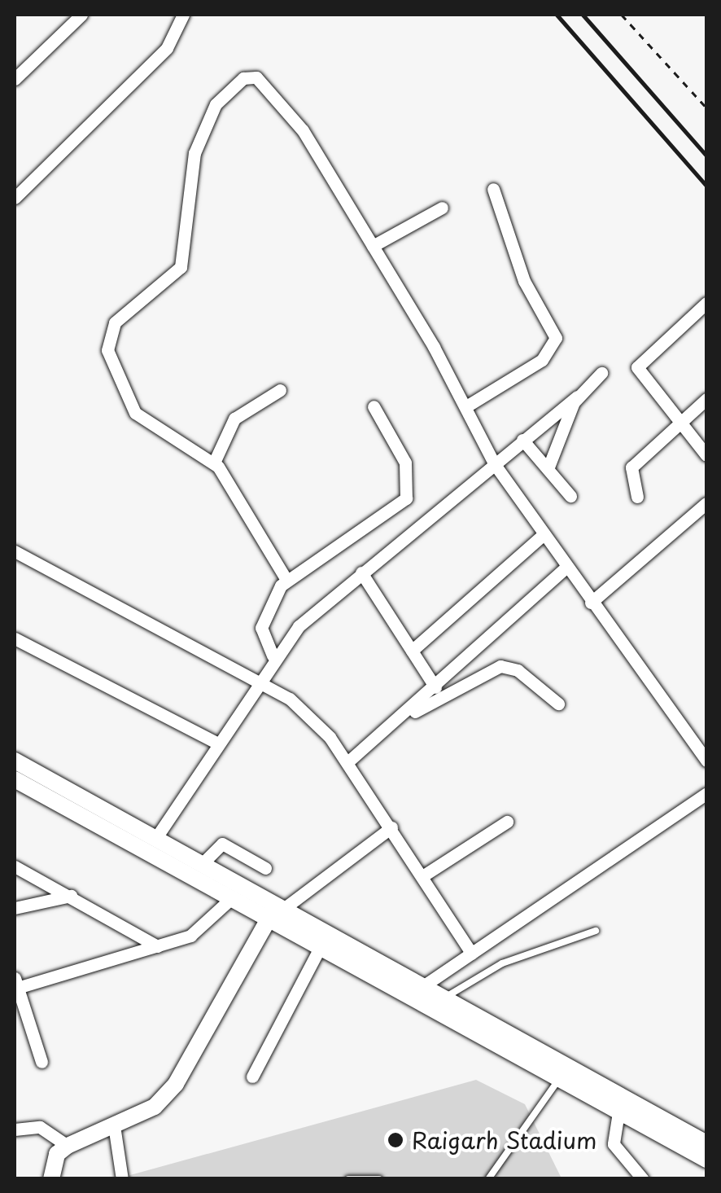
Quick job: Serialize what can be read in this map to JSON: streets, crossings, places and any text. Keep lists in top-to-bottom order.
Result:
{
  "places": ["Raigarh Stadium"]
}
